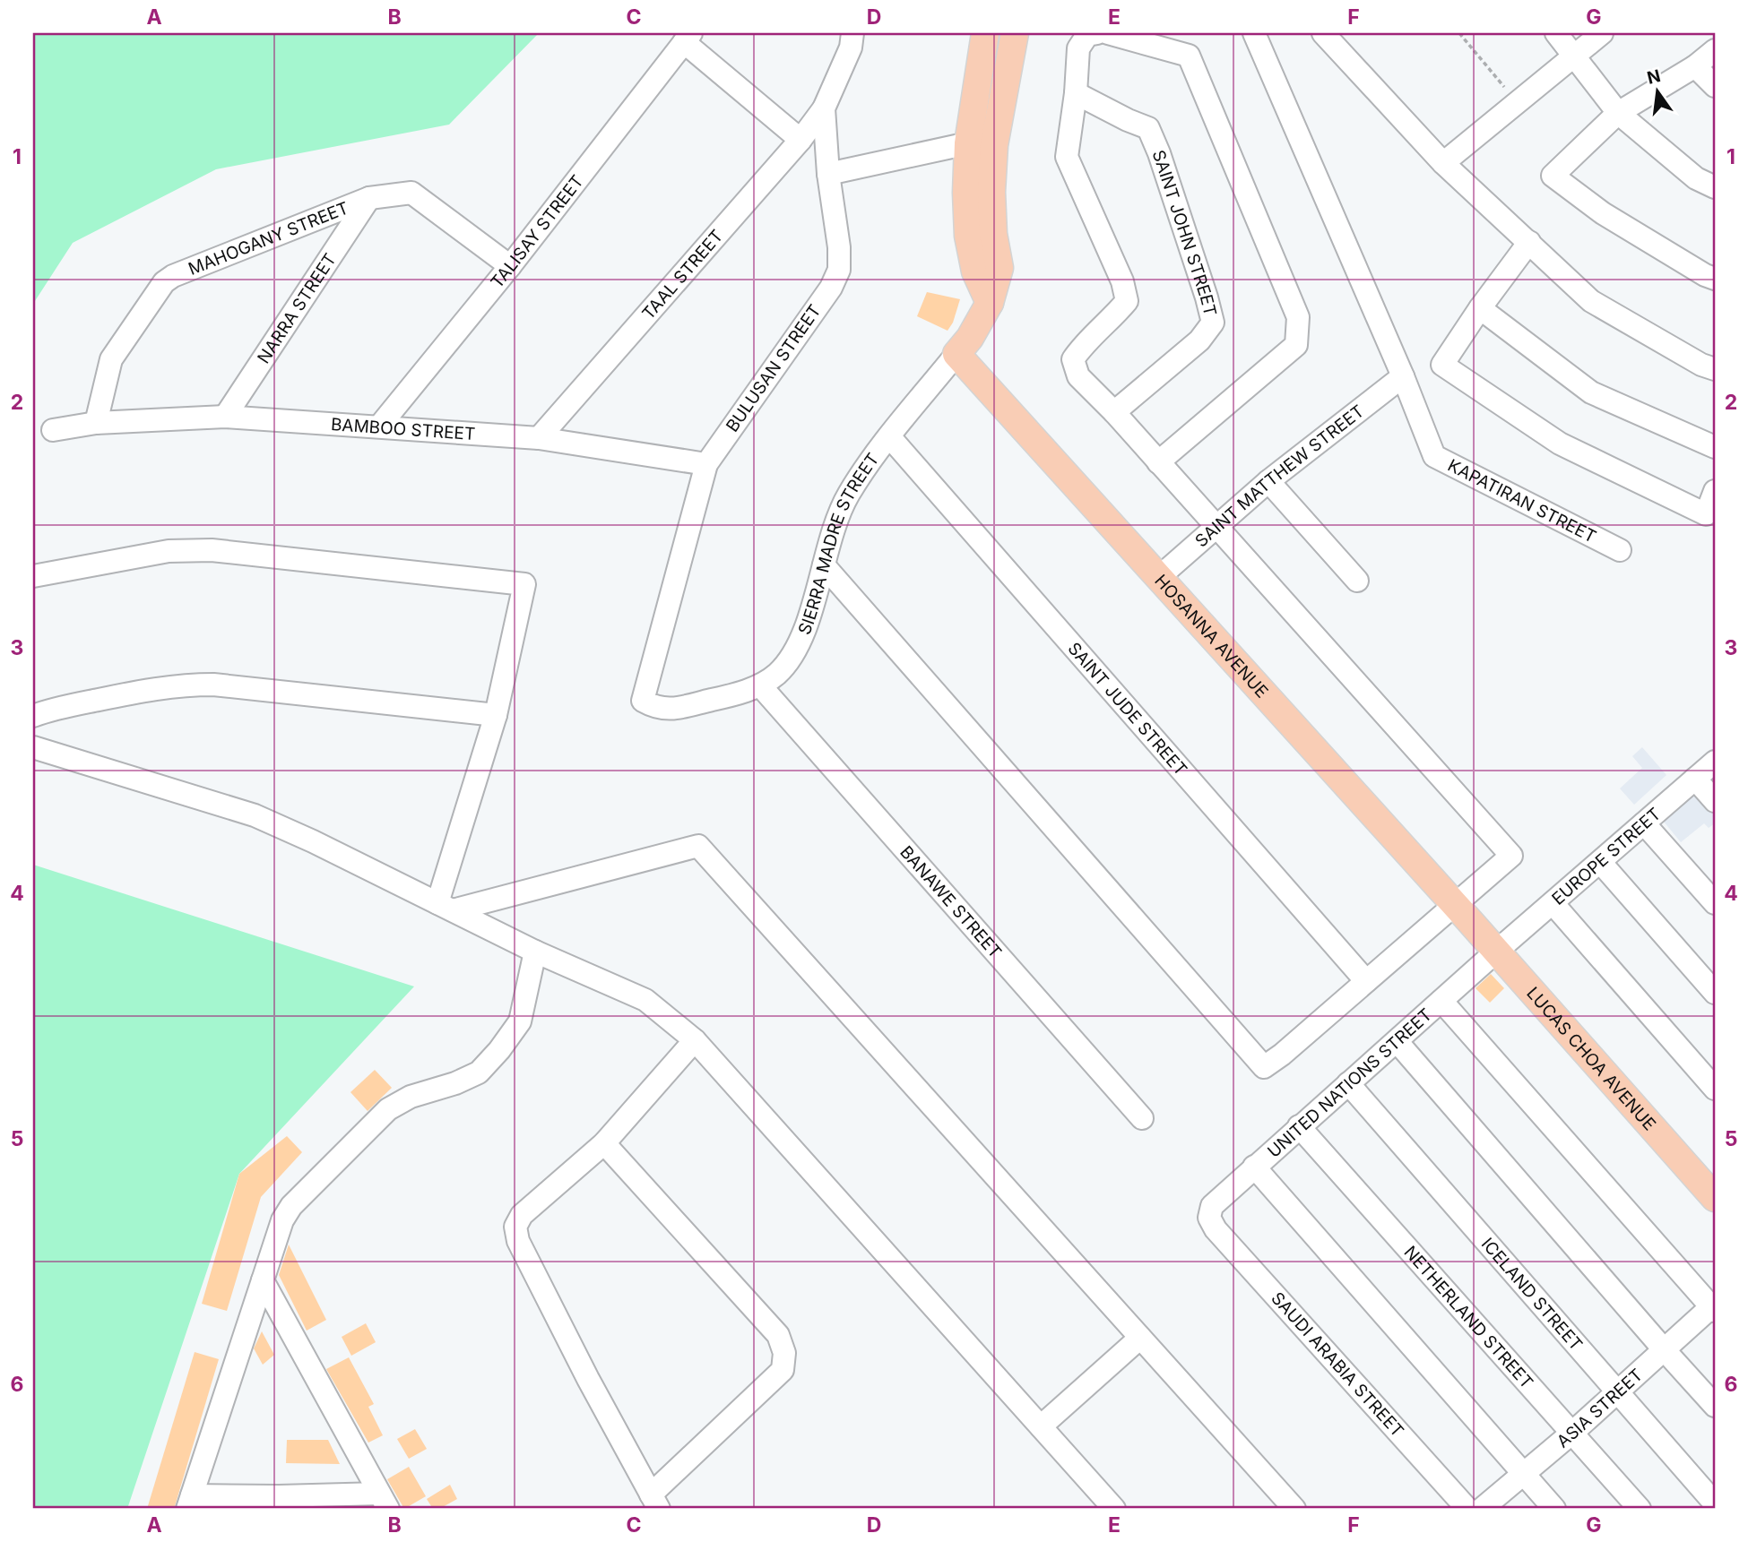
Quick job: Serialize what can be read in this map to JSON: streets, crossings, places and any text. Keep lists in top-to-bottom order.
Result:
{
  "streets": {
    "main road": ["SIERRA MADRE STREET", "HOSANNA AVENUE", "LUCAS CHOA AVENUE"],
    "street": [
      "TALISAY STREET",
      "SAINT JOHN STREET",
      "MAHOGANY STREET",
      "TAAL STREET",
      "NARRA STREET",
      "BULUSAN STREET",
      "BAMBOO STREET",
      "SAINT MATTHEW STREET",
      "KAPATIRAN STREET",
      "SAINT JUDE STREET",
      "EUROPE STREET",
      "BANAWE STREET",
      "UNITED NATIONS STREET",
      "ICELAND STREET",
      "NETHERLAND STREET",
      "SAUDI ARABIA STREET",
      "ASIA STREET"
    ]
  },
  "crossings": [
    ["TALISAY STREET", "MAHOGANY STREET"],
    ["TALISAY STREET", "BAMBOO STREET"],
    ["MAHOGANY STREET", "NARRA STREET"],
    ["MAHOGANY STREET", "BAMBOO STREET"],
    ["TAAL STREET", "BULUSAN STREET"],
    ["TAAL STREET", "BAMBOO STREET"],
    ["NARRA STREET", "BAMBOO STREET"],
    ["BULUSAN STREET", "BAMBOO STREET"],
    ["BULUSAN STREET", "SIERRA MADRE STREET"],
    ["SAINT MATTHEW STREET", "KAPATIRAN STREET"],
    ["SAINT MATTHEW STREET", "HOSANNA AVENUE"],
    ["SIERRA MADRE STREET", "HOSANNA AVENUE"],
    ["SIERRA MADRE STREET", "SAINT JUDE STREET"],
    ["SIERRA MADRE STREET", "BANAWE STREET"],
    ["HOSANNA AVENUE", "LUCAS CHOA AVENUE"],
    ["EUROPE STREET", "LUCAS CHOA AVENUE"],
    ["EUROPE STREET", "UNITED NATIONS STREET"],
    ["LUCAS CHOA AVENUE", "UNITED NATIONS STREET"],
    ["UNITED NATIONS STREET", "ICELAND STREET"],
    ["UNITED NATIONS STREET", "NETHERLAND STREET"],
    ["UNITED NATIONS STREET", "SAUDI ARABIA STREET"],
    ["ICELAND STREET", "ASIA STREET"],
    ["NETHERLAND STREET", "ASIA STREET"]
  ],
  "north": "top",
  "grid": {
    "columns": [
      "A",
      "B",
      "C",
      "D",
      "E",
      "F",
      "G"
    ],
    "rows": [
      "1",
      "2",
      "3",
      "4",
      "5",
      "6"
    ]
  }
}
